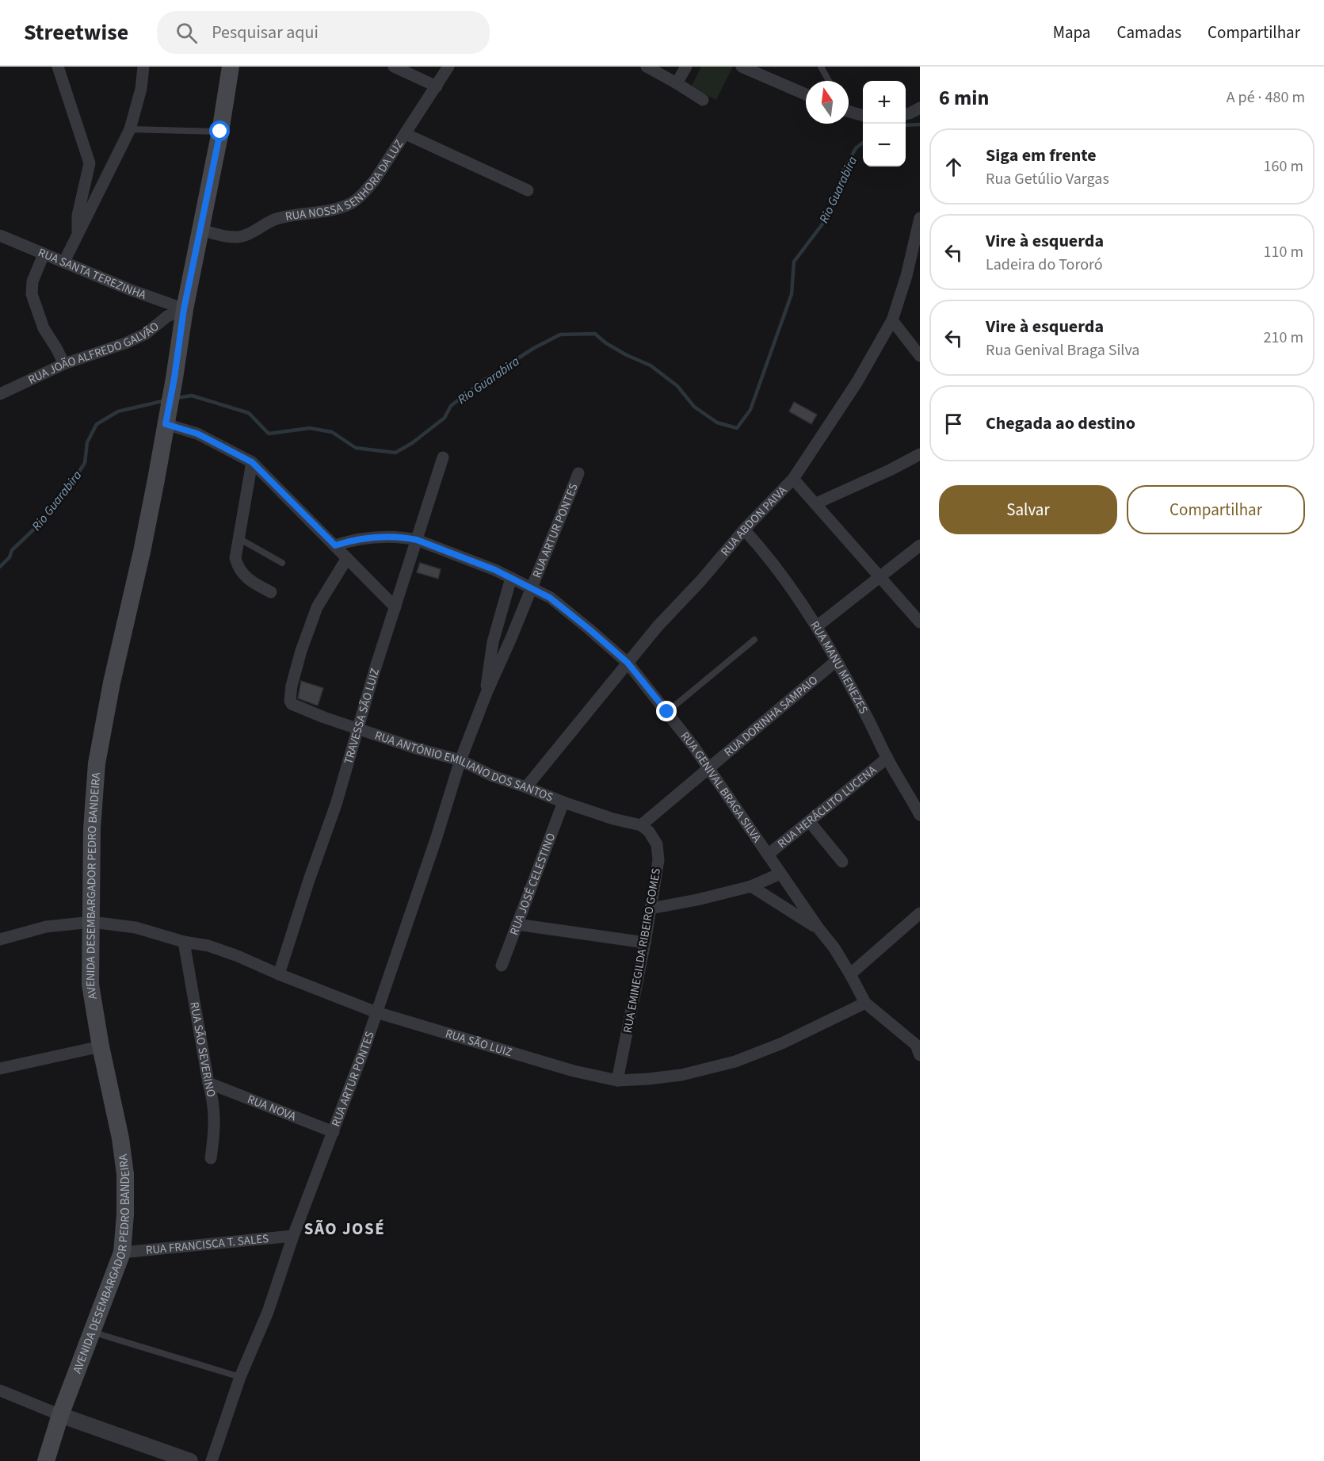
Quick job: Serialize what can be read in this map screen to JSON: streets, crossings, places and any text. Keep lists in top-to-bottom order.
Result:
{
  "streets": {
    "main road": ["AVENIDA DESEMBARGADOR PEDRO BANDEIRA"],
    "street": [
      "RUA NOSSA SENHORA DA LUZ",
      "RUA SANTA TEREZINHA",
      "RUA JOÃO ALFREDO GALVÃO",
      "RUA ABDON PAIVA",
      "RUA ARTUR PONTES",
      "RUA MANU MENEZES",
      "TRAVESSA SÃO LUIZ",
      "RUA DORINHA SAMPAIO",
      "RUA ANTÓNIO EMILIANO DOS SANTOS",
      "RUA GENIVAL BRAGA SILVA",
      "RUA HERÁCLITO LUCENA",
      "RUA JOSÉ CELESTINO",
      "RUA EMINEGILDA RIBEIRO GOMES",
      "RUA SÃO LUIZ",
      "RUA SÃO SEVERINO",
      "RUA NOVA",
      "RUA FRANCISCA T. SALES"
    ]
  },
  "crossings": [
    ["RUA NOSSA SENHORA DA LUZ", "AVENIDA DESEMBARGADOR PEDRO BANDEIRA"],
    ["RUA SANTA TEREZINHA", "RUA JOÃO ALFREDO GALVÃO"],
    ["RUA SANTA TEREZINHA", "AVENIDA DESEMBARGADOR PEDRO BANDEIRA"],
    ["RUA JOÃO ALFREDO GALVÃO", "AVENIDA DESEMBARGADOR PEDRO BANDEIRA"],
    ["RUA ABDON PAIVA", "RUA MANU MENEZES"],
    ["RUA ABDON PAIVA", "RUA ANTÓNIO EMILIANO DOS SANTOS"],
    ["RUA ABDON PAIVA", "RUA GENIVAL BRAGA SILVA"],
    ["RUA ARTUR PONTES", "RUA ANTÓNIO EMILIANO DOS SANTOS"],
    ["RUA ARTUR PONTES", "RUA GENIVAL BRAGA SILVA"],
    ["RUA ARTUR PONTES", "RUA SÃO LUIZ"],
    ["RUA ARTUR PONTES", "RUA NOVA"],
    ["RUA ARTUR PONTES", "RUA FRANCISCA T. SALES"],
    ["RUA MANU MENEZES", "RUA DORINHA SAMPAIO"],
    ["RUA MANU MENEZES", "RUA HERÁCLITO LUCENA"],
    ["TRAVESSA SÃO LUIZ", "RUA ANTÓNIO EMILIANO DOS SANTOS"],
    ["TRAVESSA SÃO LUIZ", "RUA GENIVAL BRAGA SILVA"],
    ["TRAVESSA SÃO LUIZ", "RUA SÃO LUIZ"],
    ["RUA DORINHA SAMPAIO", "RUA ANTÓNIO EMILIANO DOS SANTOS"],
    ["RUA DORINHA SAMPAIO", "RUA GENIVAL BRAGA SILVA"],
    ["RUA DORINHA SAMPAIO", "RUA EMINEGILDA RIBEIRO GOMES"],
    ["RUA ANTÓNIO EMILIANO DOS SANTOS", "RUA JOSÉ CELESTINO"],
    ["RUA ANTÓNIO EMILIANO DOS SANTOS", "RUA EMINEGILDA RIBEIRO GOMES"],
    ["RUA GENIVAL BRAGA SILVA", "RUA HERÁCLITO LUCENA"],
    ["RUA GENIVAL BRAGA SILVA", "RUA SÃO LUIZ"],
    ["AVENIDA DESEMBARGADOR PEDRO BANDEIRA", "RUA SÃO LUIZ"],
    ["AVENIDA DESEMBARGADOR PEDRO BANDEIRA", "RUA FRANCISCA T. SALES"],
    ["RUA EMINEGILDA RIBEIRO GOMES", "RUA SÃO LUIZ"],
    ["RUA SÃO LUIZ", "RUA SÃO SEVERINO"],
    ["RUA SÃO SEVERINO", "RUA NOVA"]
  ],
  "districts": ["SÃO JOSÉ"],
  "water": ["Rio Guarabira"],
  "north": "top",
  "page": {
    "header": "Streetwise",
    "search": "Pesquisar aqui",
    "nav": ["Mapa", "Camadas", "Compartilhar"],
    "heading": ["6 min", "A pé · 480 m"],
    "map_buttons": ["+", "−"],
    "list": [
      ["Siga em frente", "Rua Getúlio Vargas", "160 m"],
      ["Vire à esquerda", "Ladeira do Tororó", "110 m"],
      ["Vire à esquerda", "Rua Genival Braga Silva", "210 m"],
      "Chegada ao destino"
    ],
    "buttons": ["Salvar", "Compartilhar"]
  }
}
